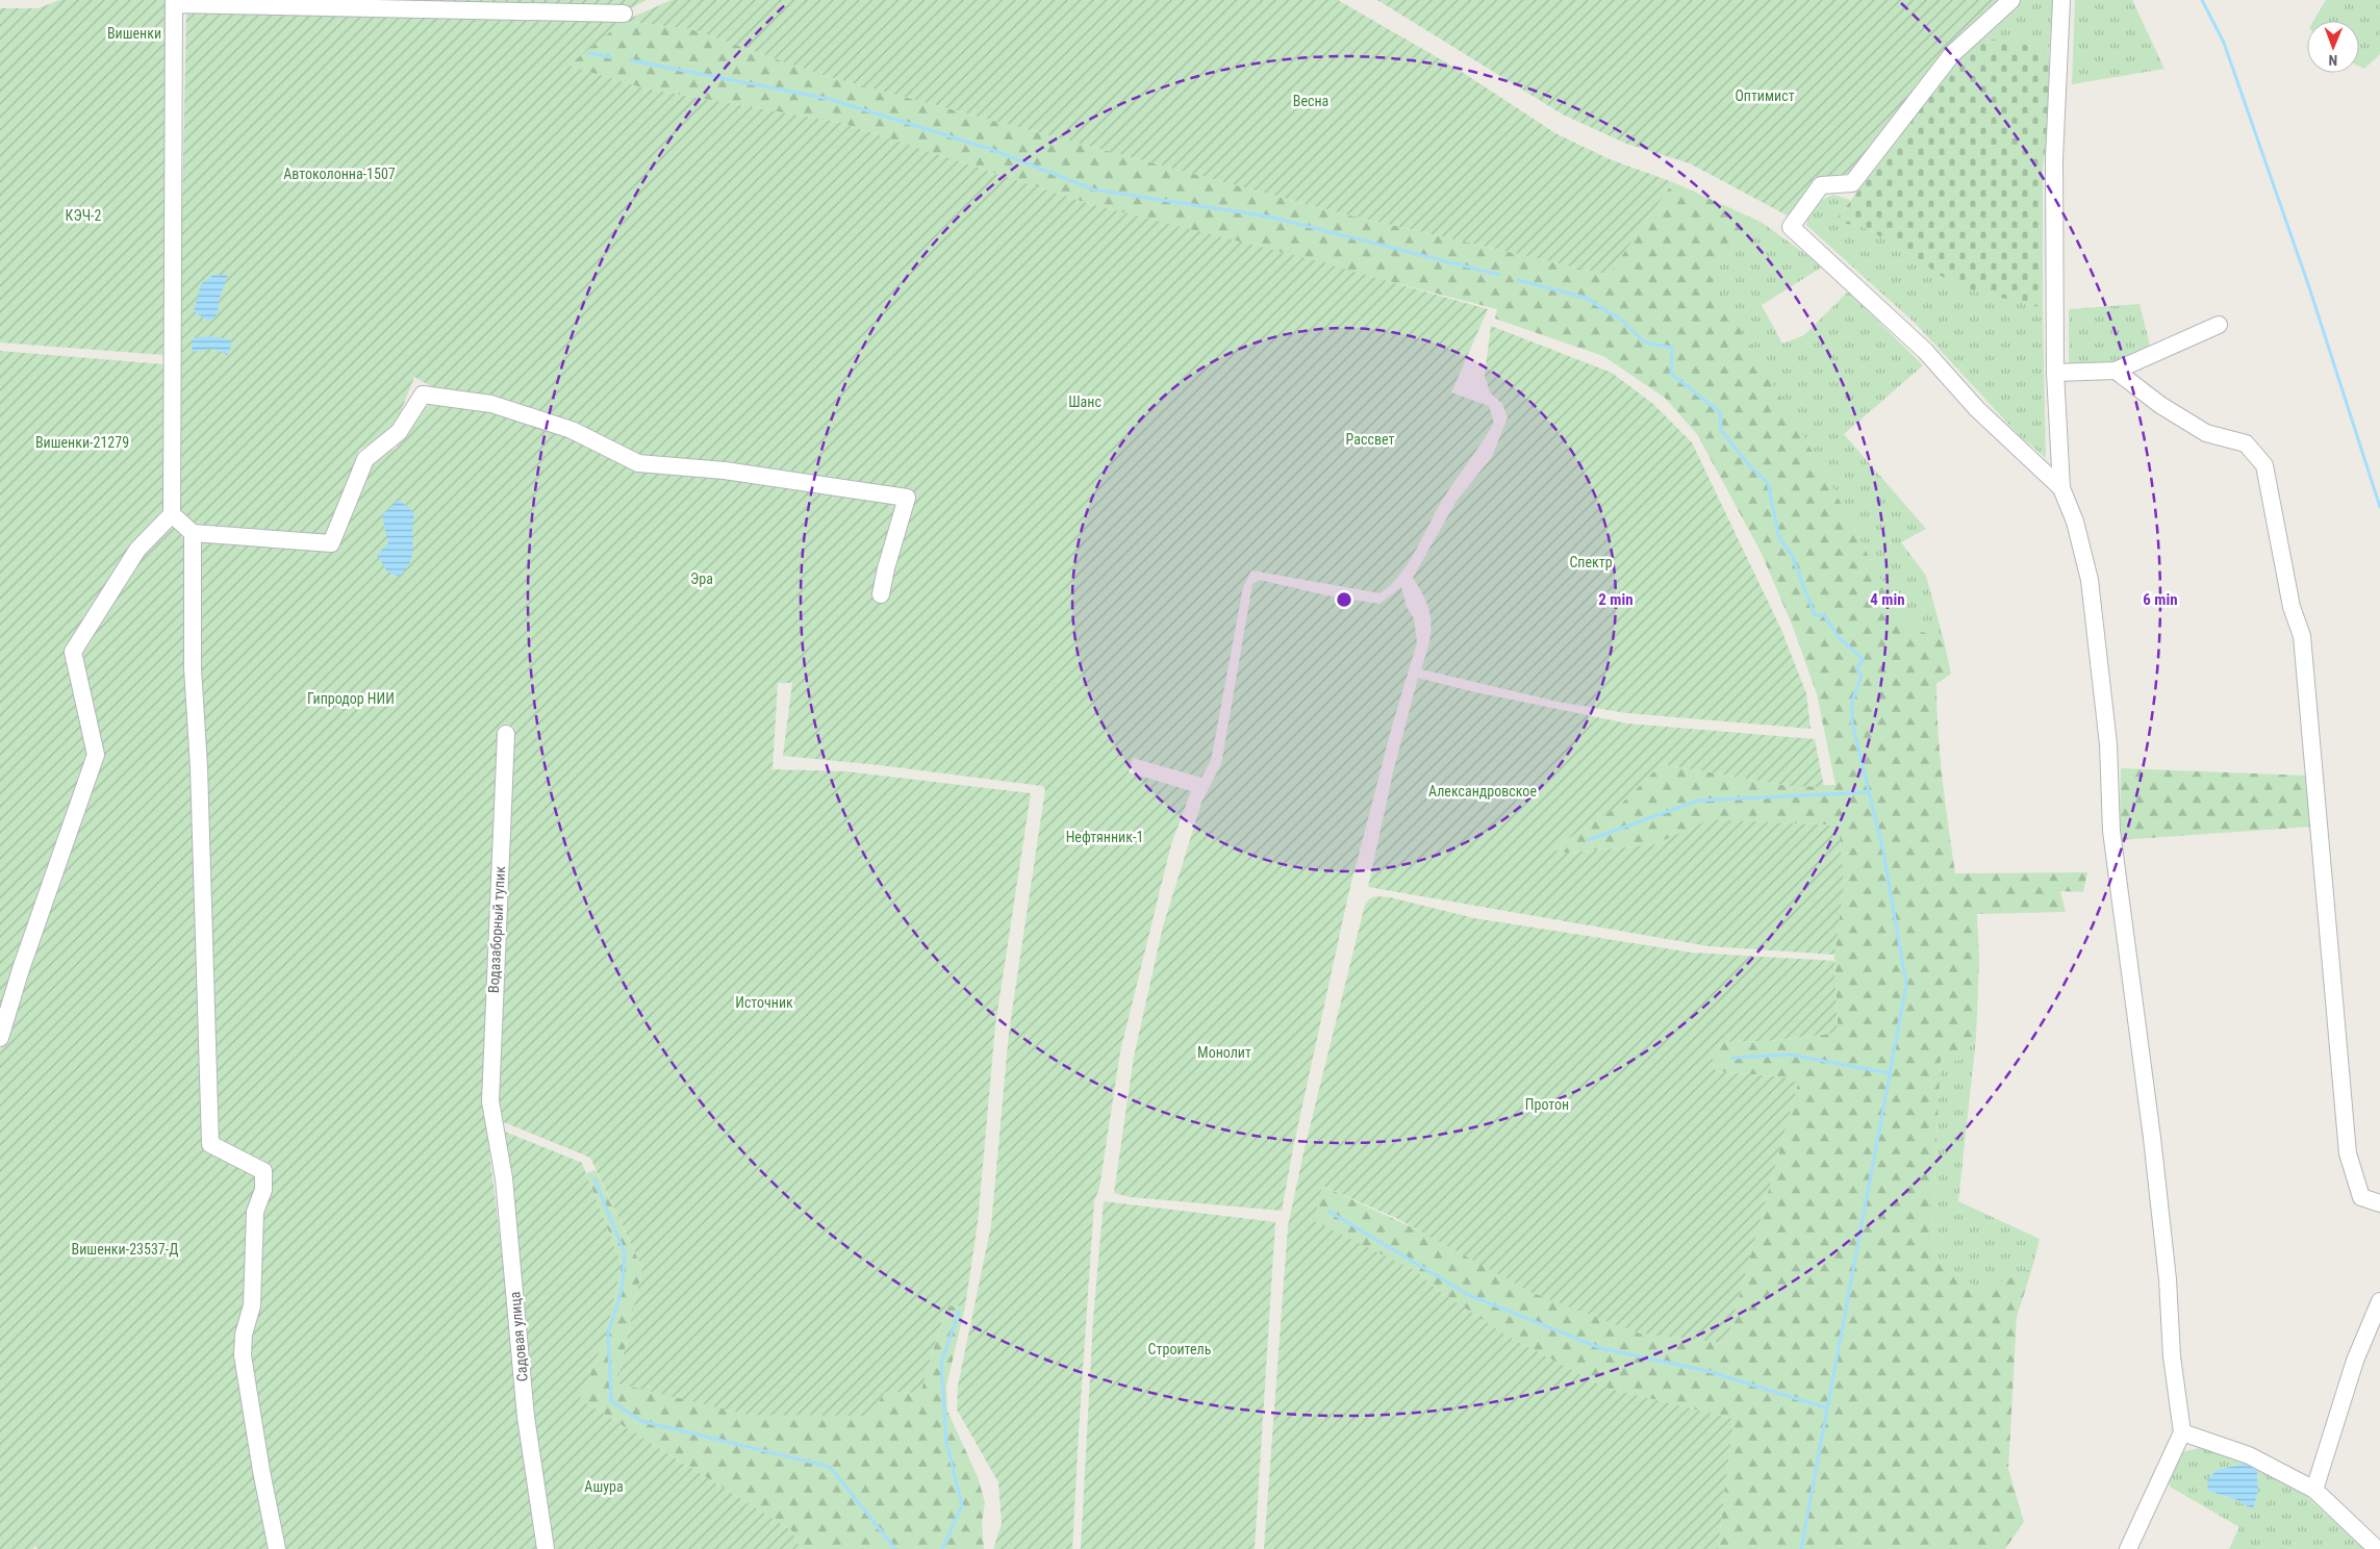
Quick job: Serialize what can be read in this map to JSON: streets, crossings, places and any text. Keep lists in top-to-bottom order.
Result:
{
  "streets": {
    "street": ["Водазаборный тупик", "Садовая улица"]
  },
  "crossings": [
    ["Водазаборный тупик", "Садовая улица"]
  ],
  "parks": [
    "Вишенки",
    "Оптимист",
    "Весна",
    "Автоколонна-1507",
    "КЭЧ-2",
    "Шанс",
    "Рассвет",
    "Вишенки-21279",
    "Спектр",
    "Эра",
    "Гипродор НИИ",
    "Александровское",
    "Нефтянник-1",
    "Источник",
    "Монолит",
    "Протон",
    "Вишенки-23537-Д",
    "Строитель",
    "Ашура"
  ],
  "north": "bottom",
  "rings": ["2 min", "4 min", "6 min"]
}
